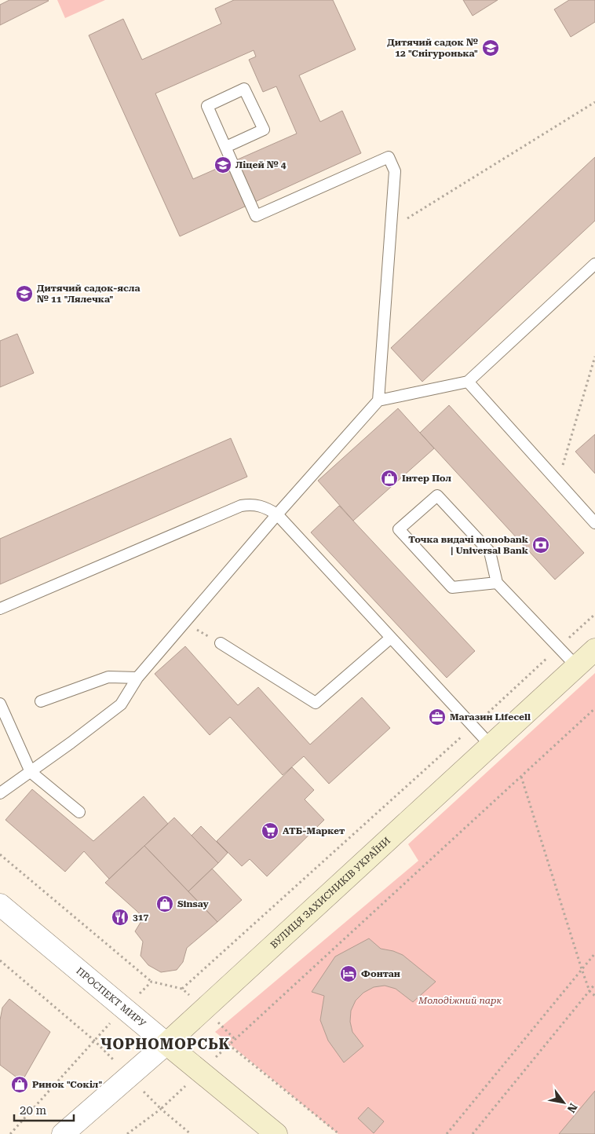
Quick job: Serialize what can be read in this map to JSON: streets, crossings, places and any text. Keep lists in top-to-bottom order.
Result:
{
  "streets": {
    "main road": ["ВУЛИЦЯ ЗАХИСНИКІВ УКРАЇНИ", "ПРОСПЕКТ МИРУ"]
  },
  "crossings": [
    ["ВУЛИЦЯ ЗАХИСНИКІВ УКРАЇНИ", "ПРОСПЕКТ МИРУ"]
  ],
  "districts": ["ЧОРНОМОРСЬК"],
  "parks": ["Молодіжний парк"],
  "places": {
    "school or university": ["Дитячий садок № 12 \"Снігуронька\"", "Ліцей № 4", "Дитячий садок-ясла № 11 \"Лялечка\""],
    "shop": ["Інтер Пол", "Sinsay", "Ринок \"Сокіл\""],
    "bank": ["Точка видачі monobank | Universal Bank"],
    "office": ["Магазин Lifecell"],
    "supermarket": ["АТБ-Маркет"],
    "restaurant": ["317"],
    "hotel": ["Фонтан"]
  },
  "scale_bar": "20 m",
  "north": "bottom right"
}
